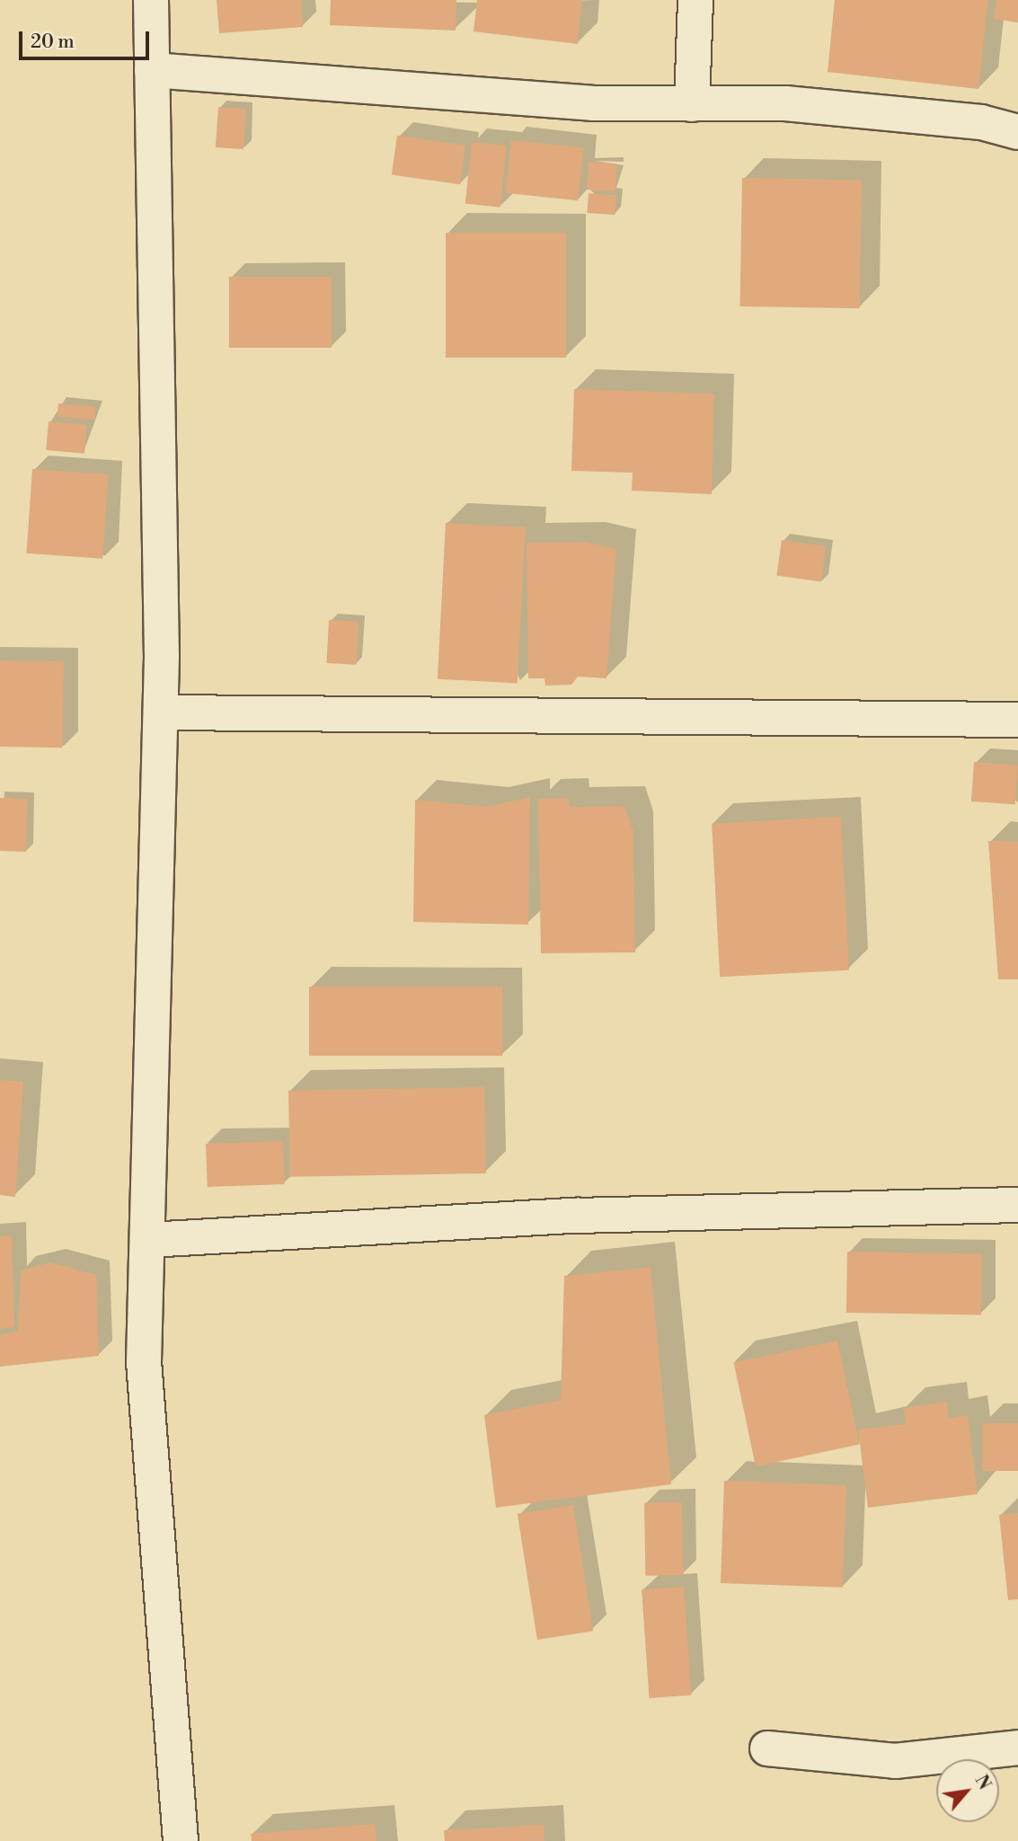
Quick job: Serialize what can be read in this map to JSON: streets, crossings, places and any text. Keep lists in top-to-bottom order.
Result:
{
  "scale_bar": "20 m",
  "north": "top right"
}
